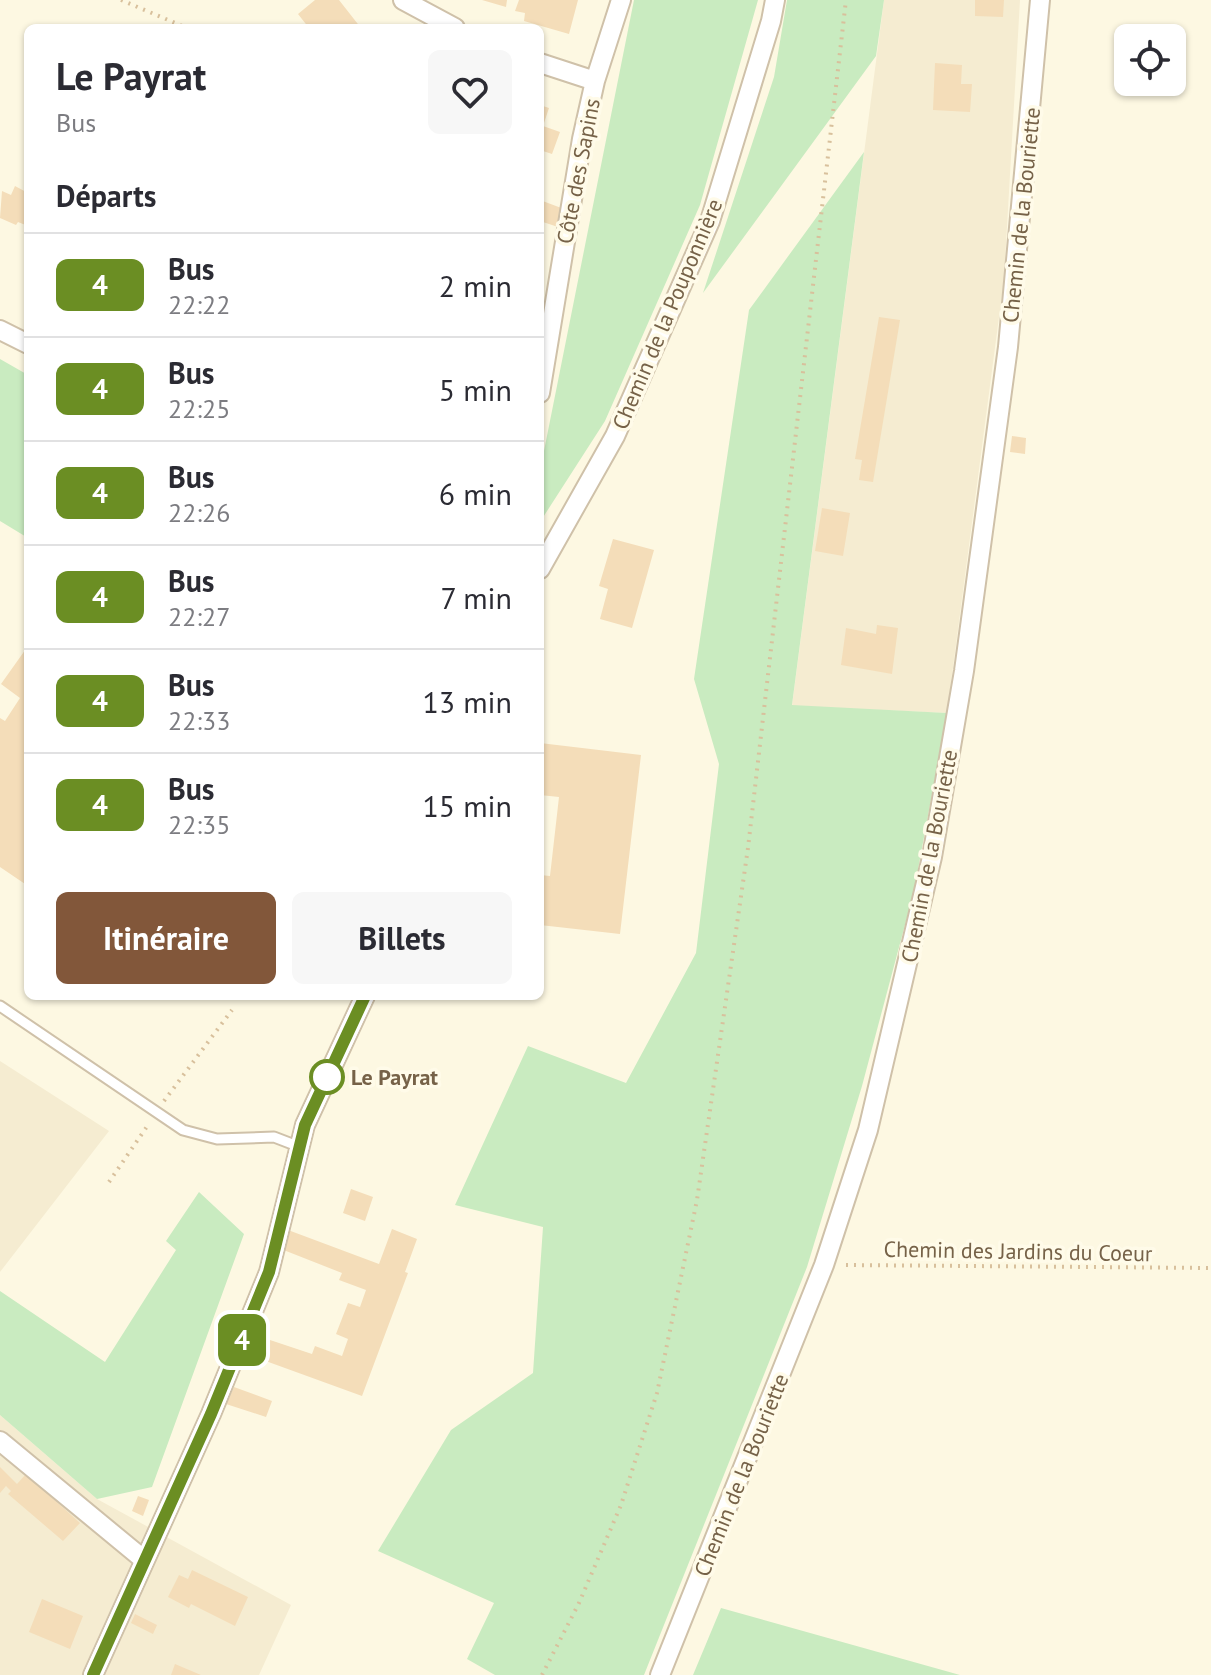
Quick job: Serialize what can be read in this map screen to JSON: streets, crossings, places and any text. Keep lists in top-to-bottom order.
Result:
{
  "streets": {
    "street": ["Côte des Sapins", "Chemin de la Bouriette", "Chemin de la Pouponnière"],
    "path": ["Chemin des Jardins du Coeur"]
  },
  "crossings": [
    ["Chemin de la Bouriette", "Chemin des Jardins du Coeur"]
  ],
  "places": ["Le Payrat"],
  "lines": ["bus line 4"],
  "page": {
    "on_map": "4",
    "heading": [
      ["Le Payrat", "Bus"],
      "Départs"
    ],
    "list": [
      {
        "mark": "4",
        "name": "Bus",
        "note": "22:22",
        "value": "2 min"
      },
      {
        "mark": "4",
        "name": "Bus",
        "note": "22:25",
        "value": "5 min"
      },
      {
        "mark": "4",
        "name": "Bus",
        "note": "22:26",
        "value": "6 min"
      },
      {
        "mark": "4",
        "name": "Bus",
        "note": "22:27",
        "value": "7 min"
      },
      {
        "mark": "4",
        "name": "Bus",
        "note": "22:33",
        "value": "13 min"
      },
      {
        "mark": "4",
        "name": "Bus",
        "note": "22:35",
        "value": "15 min"
      }
    ],
    "buttons": ["Itinéraire", "Billets"]
  }
}
